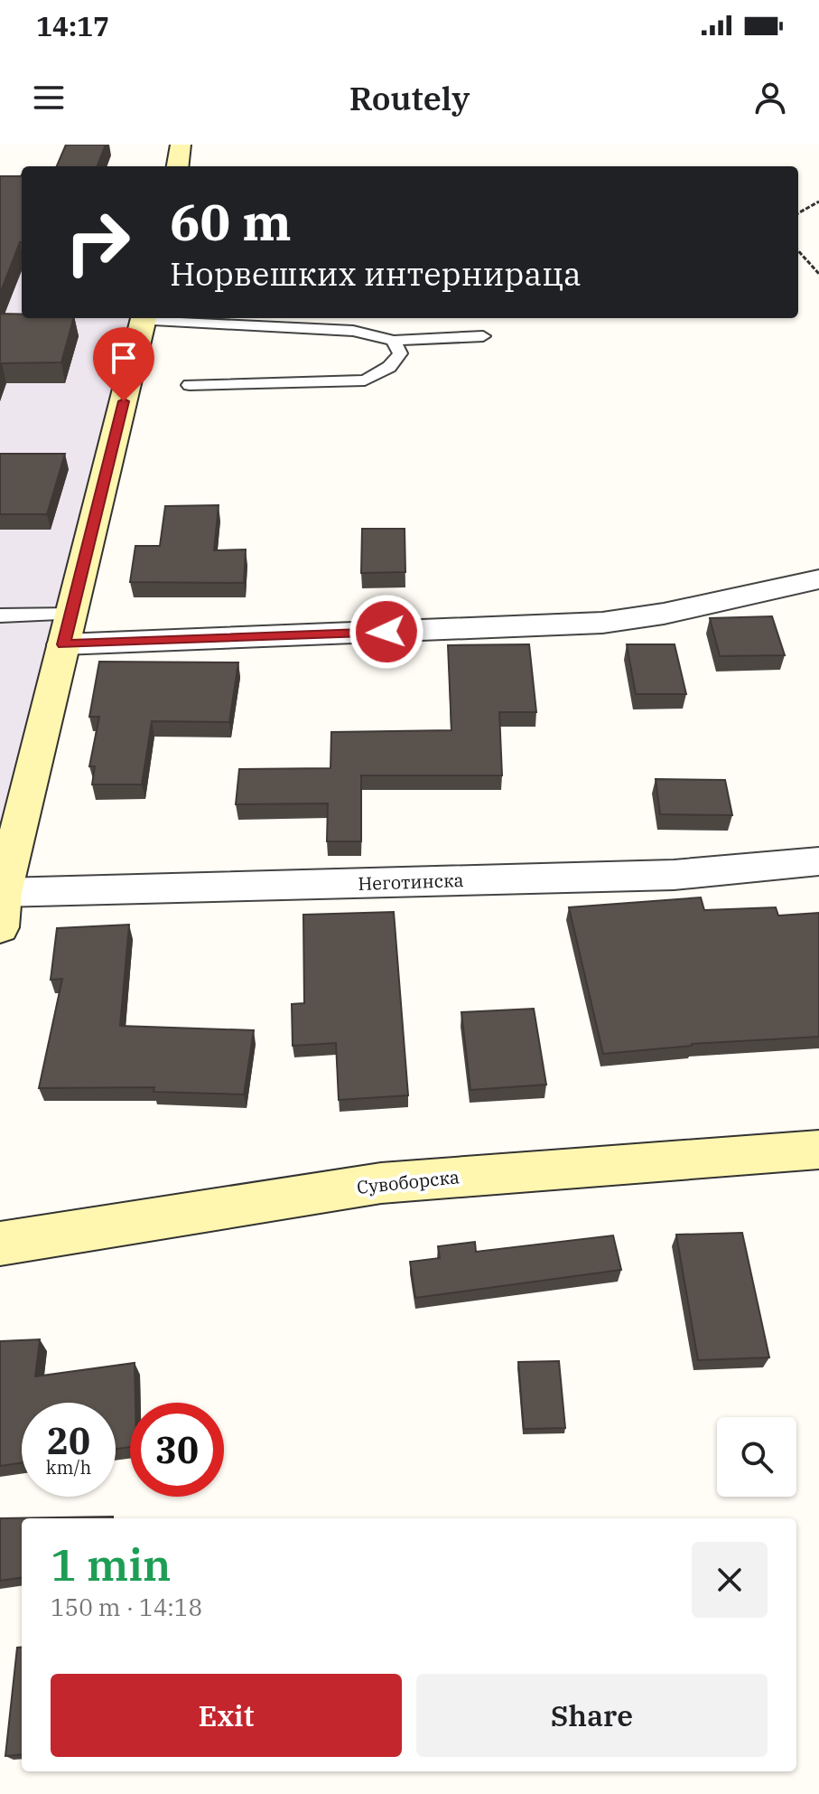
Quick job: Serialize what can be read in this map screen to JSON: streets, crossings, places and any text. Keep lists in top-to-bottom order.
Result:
{
  "streets": {
    "street": ["Неготинска", "Сувоборска"]
  },
  "page": {
    "status": "14:17",
    "header": "Routely",
    "turn": ["60 m", "Норвешких интернираца"],
    "speed": "20 km/h",
    "limit": "30",
    "heading": ["1 min", "150 m · 14:18"],
    "buttons": ["Exit", "Share"]
  }
}
